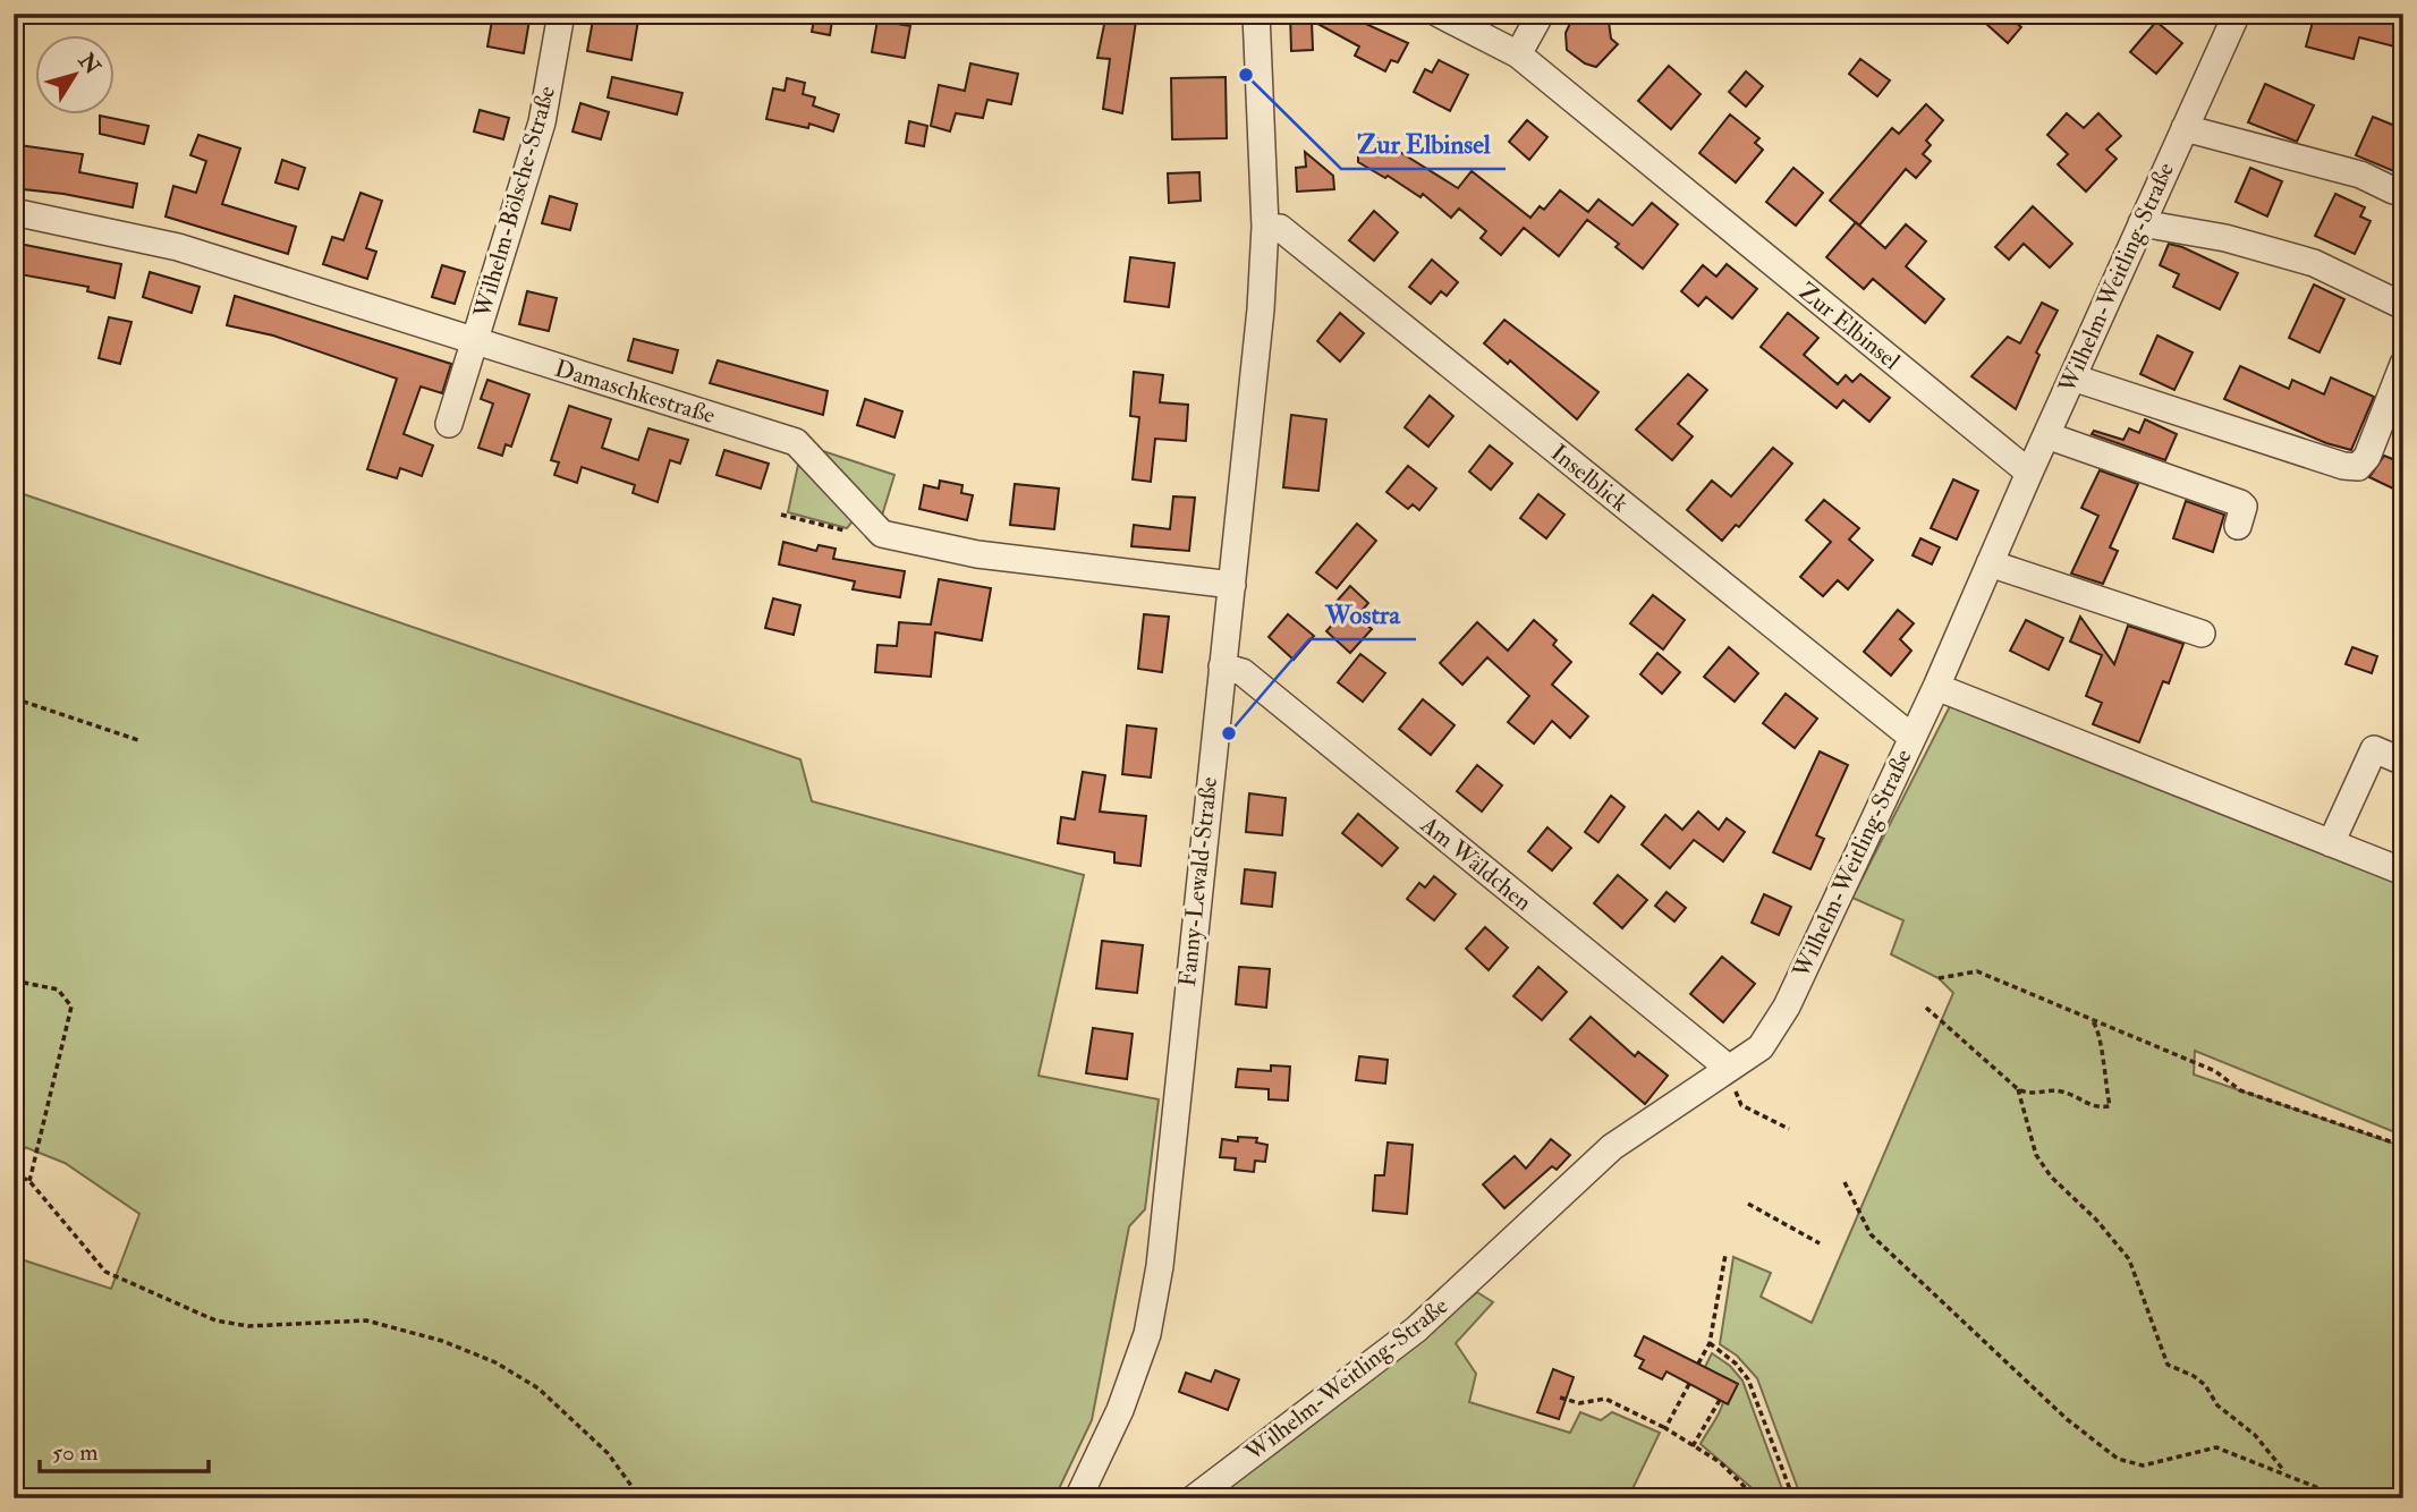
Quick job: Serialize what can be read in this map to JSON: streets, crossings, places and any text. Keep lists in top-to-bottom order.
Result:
{
  "streets": {
    "street": [
      "Wilhelm-Bölsche-Straße",
      "Wilhelm-Weitling-Straße",
      "Zur Elbinsel",
      "Damaschkestraße",
      "Inselblick",
      "Am Wäldchen",
      "Fanny-Lewald-Straße"
    ]
  },
  "crossings": [
    ["Wilhelm-Bölsche-Straße", "Damaschkestraße"],
    ["Wilhelm-Weitling-Straße", "Zur Elbinsel"],
    ["Wilhelm-Weitling-Straße", "Inselblick"],
    ["Wilhelm-Weitling-Straße", "Am Wäldchen"],
    ["Damaschkestraße", "Fanny-Lewald-Straße"],
    ["Inselblick", "Fanny-Lewald-Straße"],
    ["Am Wäldchen", "Fanny-Lewald-Straße"]
  ],
  "places": ["Zur Elbinsel", "Wostra"],
  "scale_bar": "50 m",
  "north": "top right"
}
